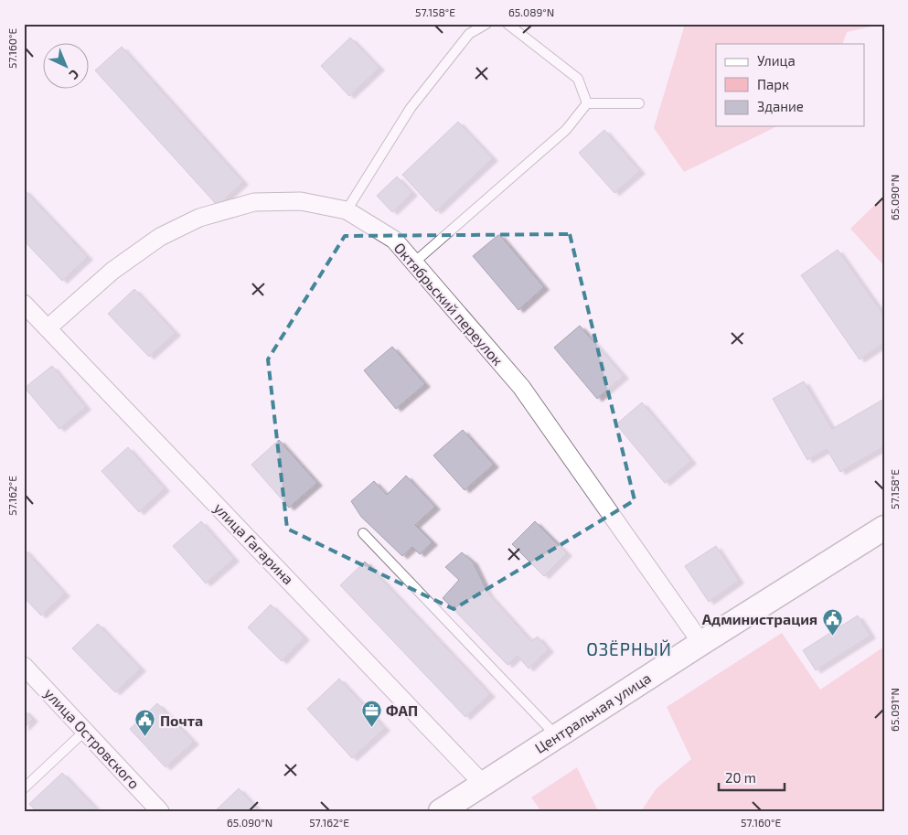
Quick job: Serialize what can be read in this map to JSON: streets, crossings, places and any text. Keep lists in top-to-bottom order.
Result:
{
  "streets": {
    "street": [
      "Октябрьский переулок",
      "улица Гагарина",
      "Центральная улица",
      "улица Островского"
    ]
  },
  "crossings": [
    ["Октябрьский переулок", "улица Гагарина"],
    ["Октябрьский переулок", "Центральная улица"],
    ["улица Гагарина", "Центральная улица"]
  ],
  "districts": ["ОЗЁРНЫЙ"],
  "places": {
    "public building": ["Администрация", "Почта"],
    "office": ["ФАП"]
  },
  "legend": ["Улица", "Парк", "Здание"],
  "scale_bar": "20 m",
  "north": "bottom right",
  "coordinates": [
    "57.158°E",
    "65.089°N",
    "57.160°E",
    "65.090°N",
    "57.162°E",
    "65.091°N"
  ]
}
